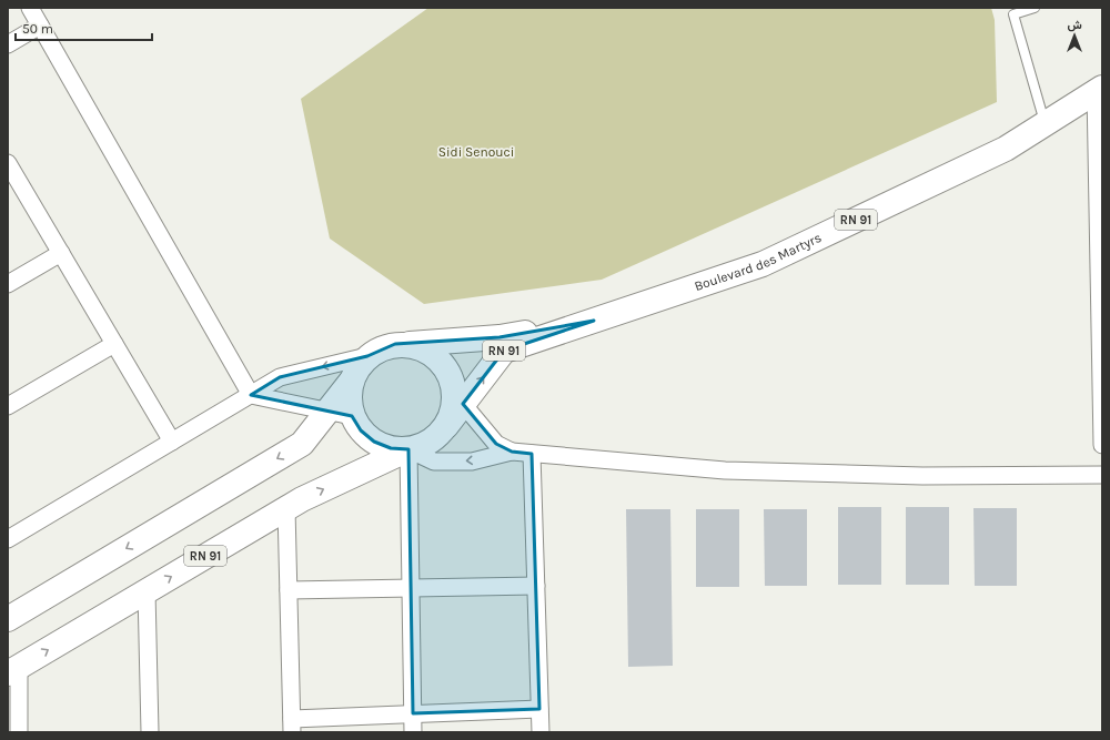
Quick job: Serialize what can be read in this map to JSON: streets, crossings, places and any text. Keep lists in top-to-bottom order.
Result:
{
  "streets": {
    "main road": ["RN 91", "Boulevard des Martyrs"]
  },
  "crossings": [
    ["RN 91", "Boulevard des Martyrs"]
  ],
  "parks": ["Sidi Senouci"],
  "scale_bar": "50 m",
  "north": "top"
}
